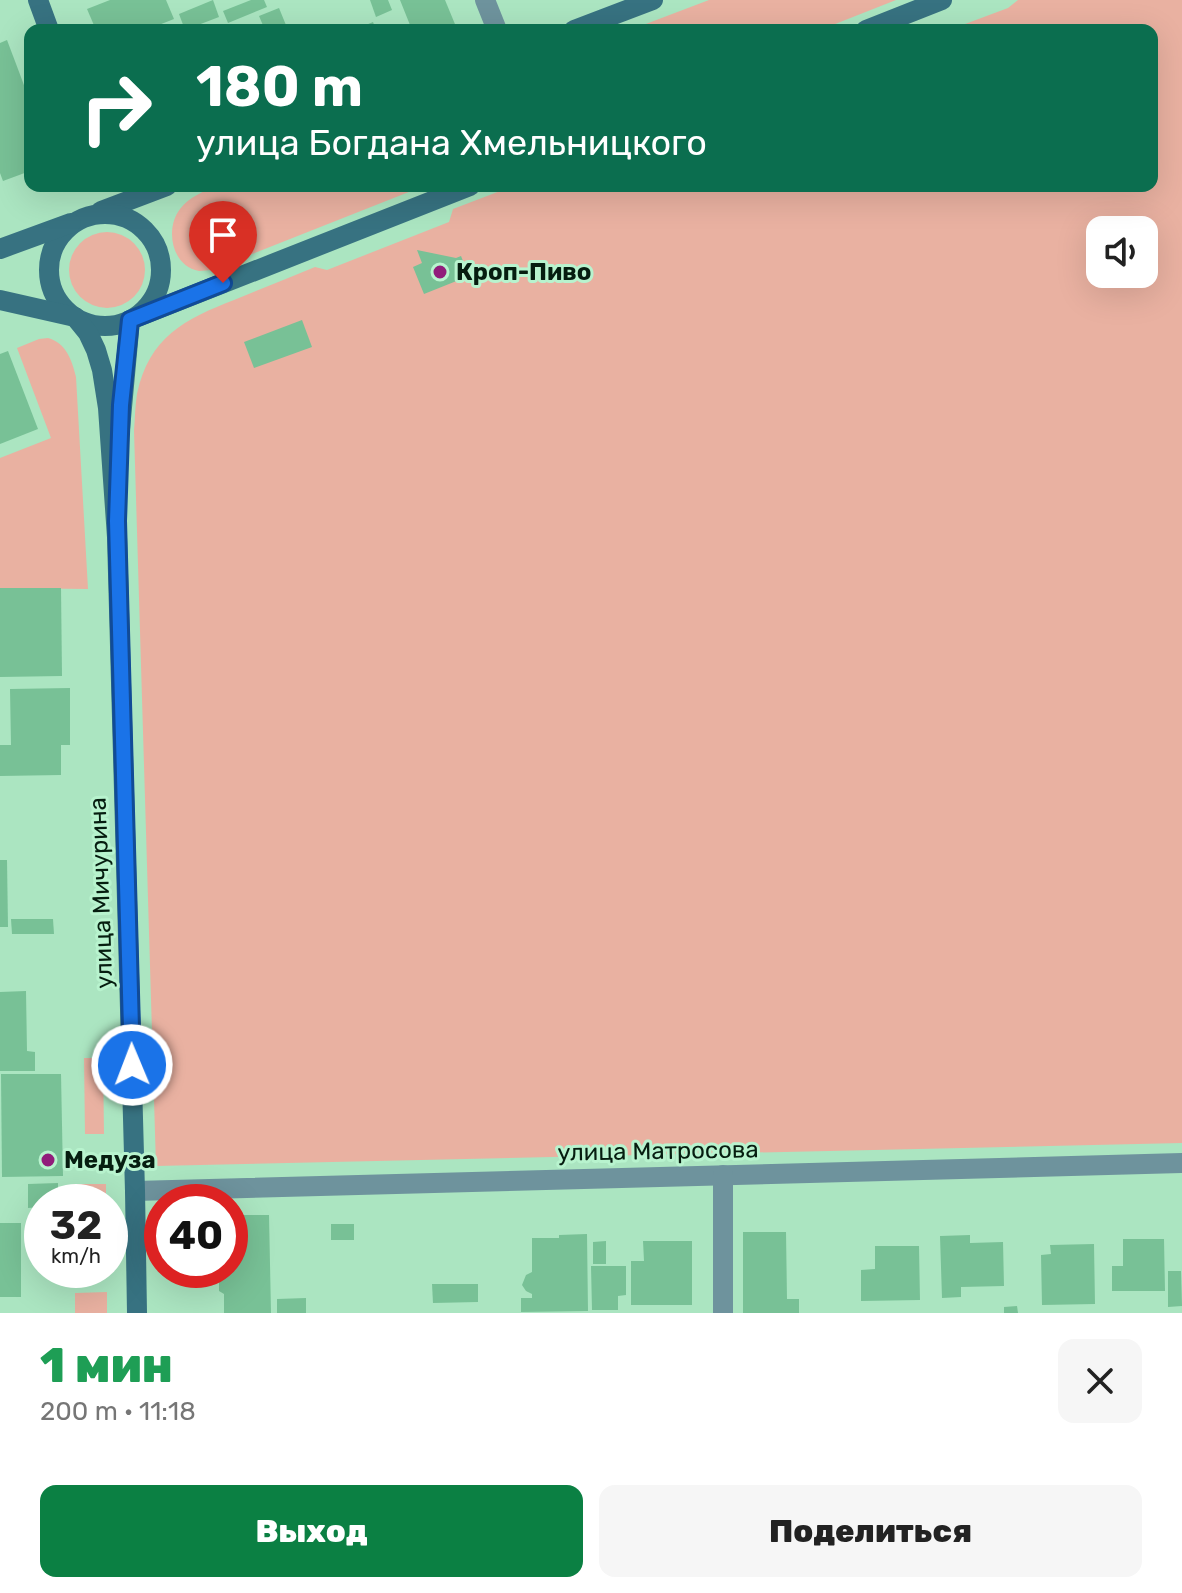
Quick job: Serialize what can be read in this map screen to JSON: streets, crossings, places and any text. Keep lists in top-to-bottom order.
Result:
{
  "streets": {
    "street": ["улица Мичурина", "улица Матросова"]
  },
  "crossings": [
    ["улица Мичурина", "улица Матросова"]
  ],
  "places": ["Кроп-Пиво", "Медуза"],
  "page": {
    "turn": ["180 m", "улица Богдана Хмельницкого"],
    "speed": "32 km/h",
    "limit": "40",
    "heading": ["1 мин", "200 m · 11:18"],
    "buttons": ["Выход", "Поделиться"]
  }
}
